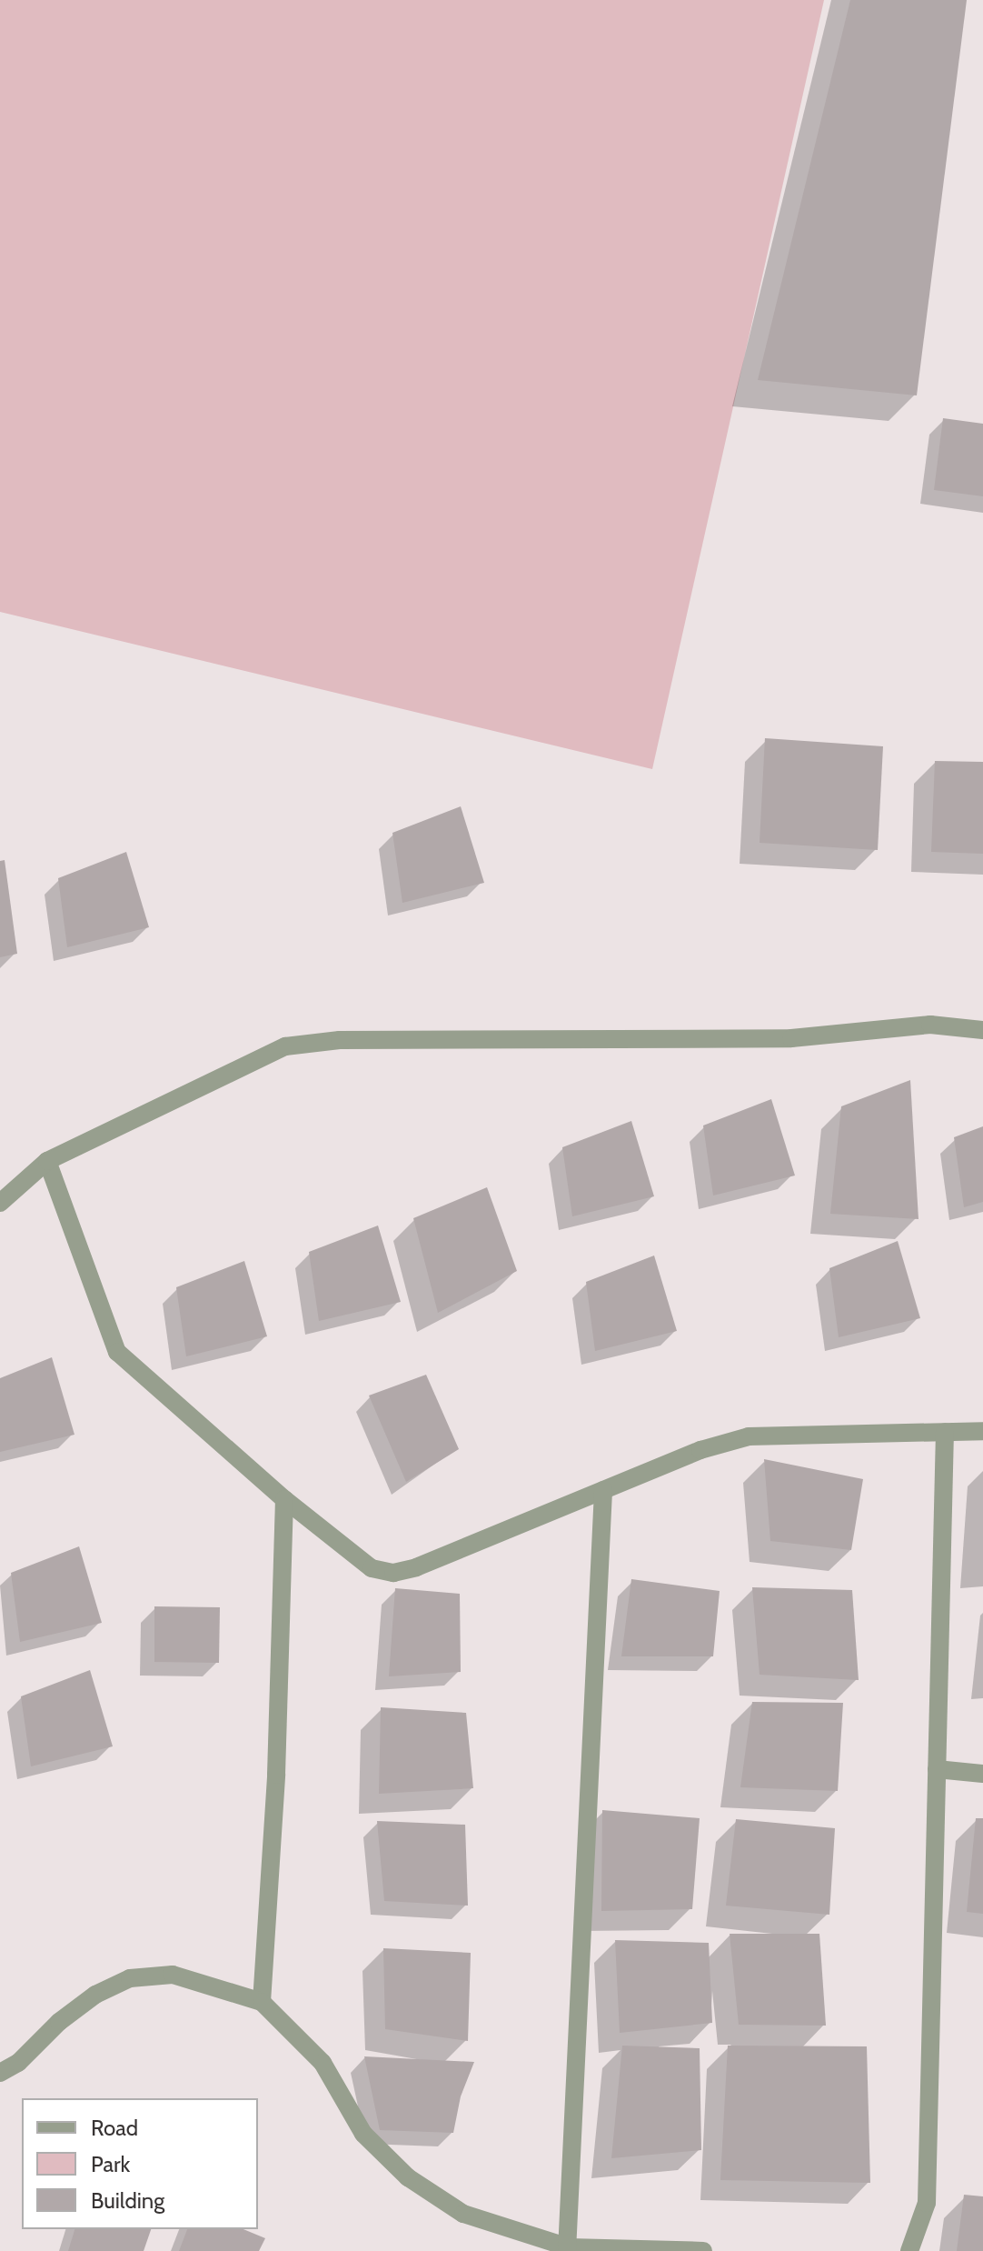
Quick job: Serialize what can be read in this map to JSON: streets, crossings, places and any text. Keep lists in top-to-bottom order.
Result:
{
  "legend": ["Road", "Park", "Building"]
}
